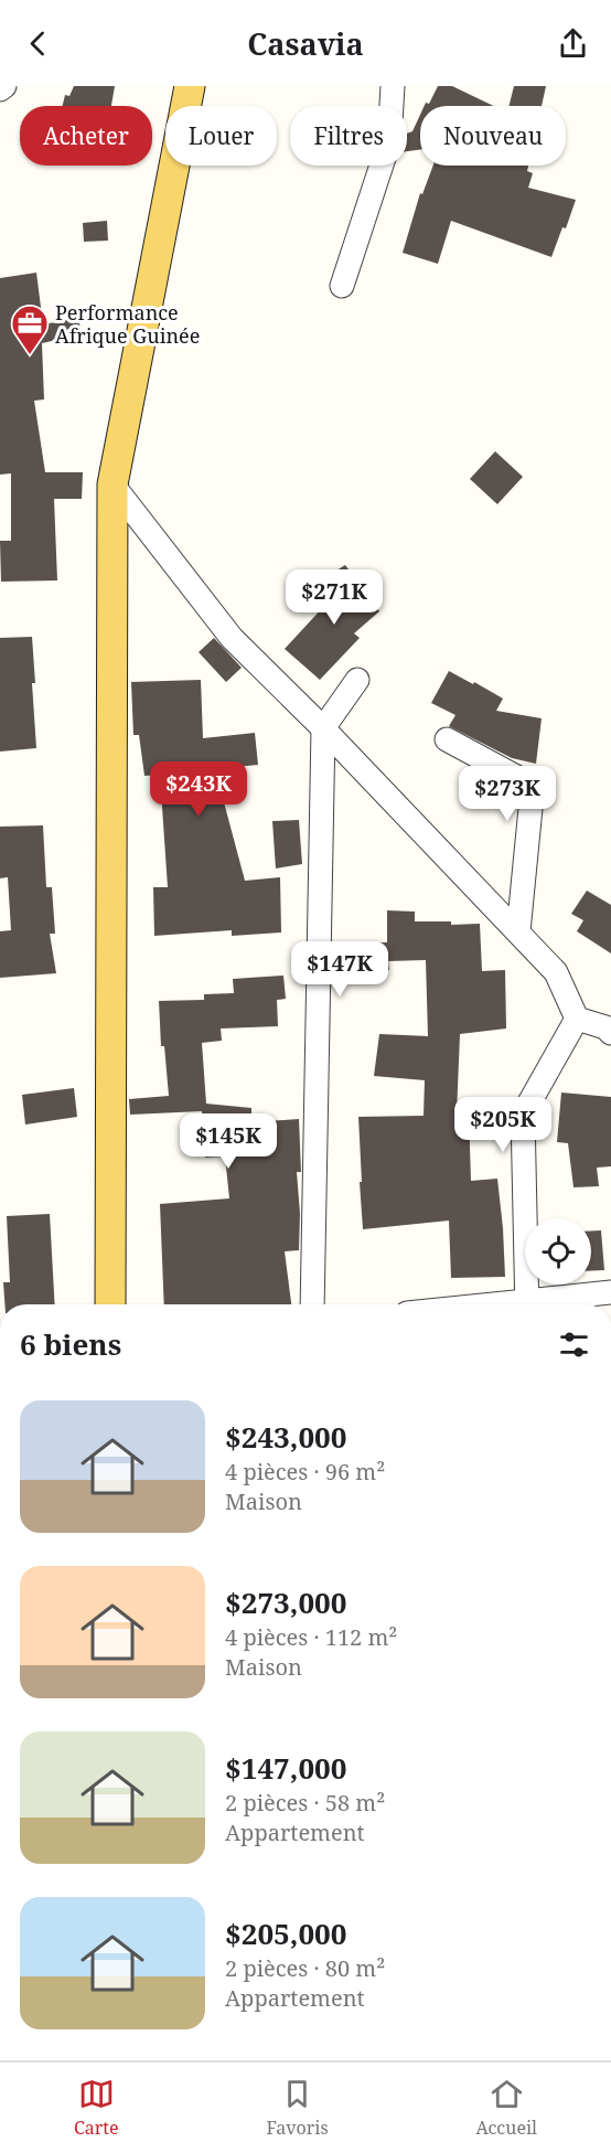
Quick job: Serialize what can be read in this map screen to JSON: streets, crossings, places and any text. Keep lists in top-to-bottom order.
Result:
{
  "places": {
    "office": ["Performance Afrique Guinée"]
  },
  "page": {
    "header": "Casavia",
    "chip": [
      "Acheter",
      "Louer",
      "Filtres",
      "Nouveau"
    ],
    "price": [
      "$271K",
      "$243K",
      "$273K",
      "$147K",
      "$205K",
      "$145K"
    ],
    "heading": "6 biens",
    "list": [
      {
        "name": "$243,000",
        "note": "4 pièces · 96 m² · Maison"
      },
      {
        "name": "$273,000",
        "note": "4 pièces · 112 m² · Maison"
      },
      {
        "name": "$147,000",
        "note": "2 pièces · 58 m² · Appartement"
      },
      {
        "name": "$205,000",
        "note": "2 pièces · 80 m² · Appartement"
      }
    ],
    "tabs": ["Carte", "Favoris", "Accueil"]
  }
}
